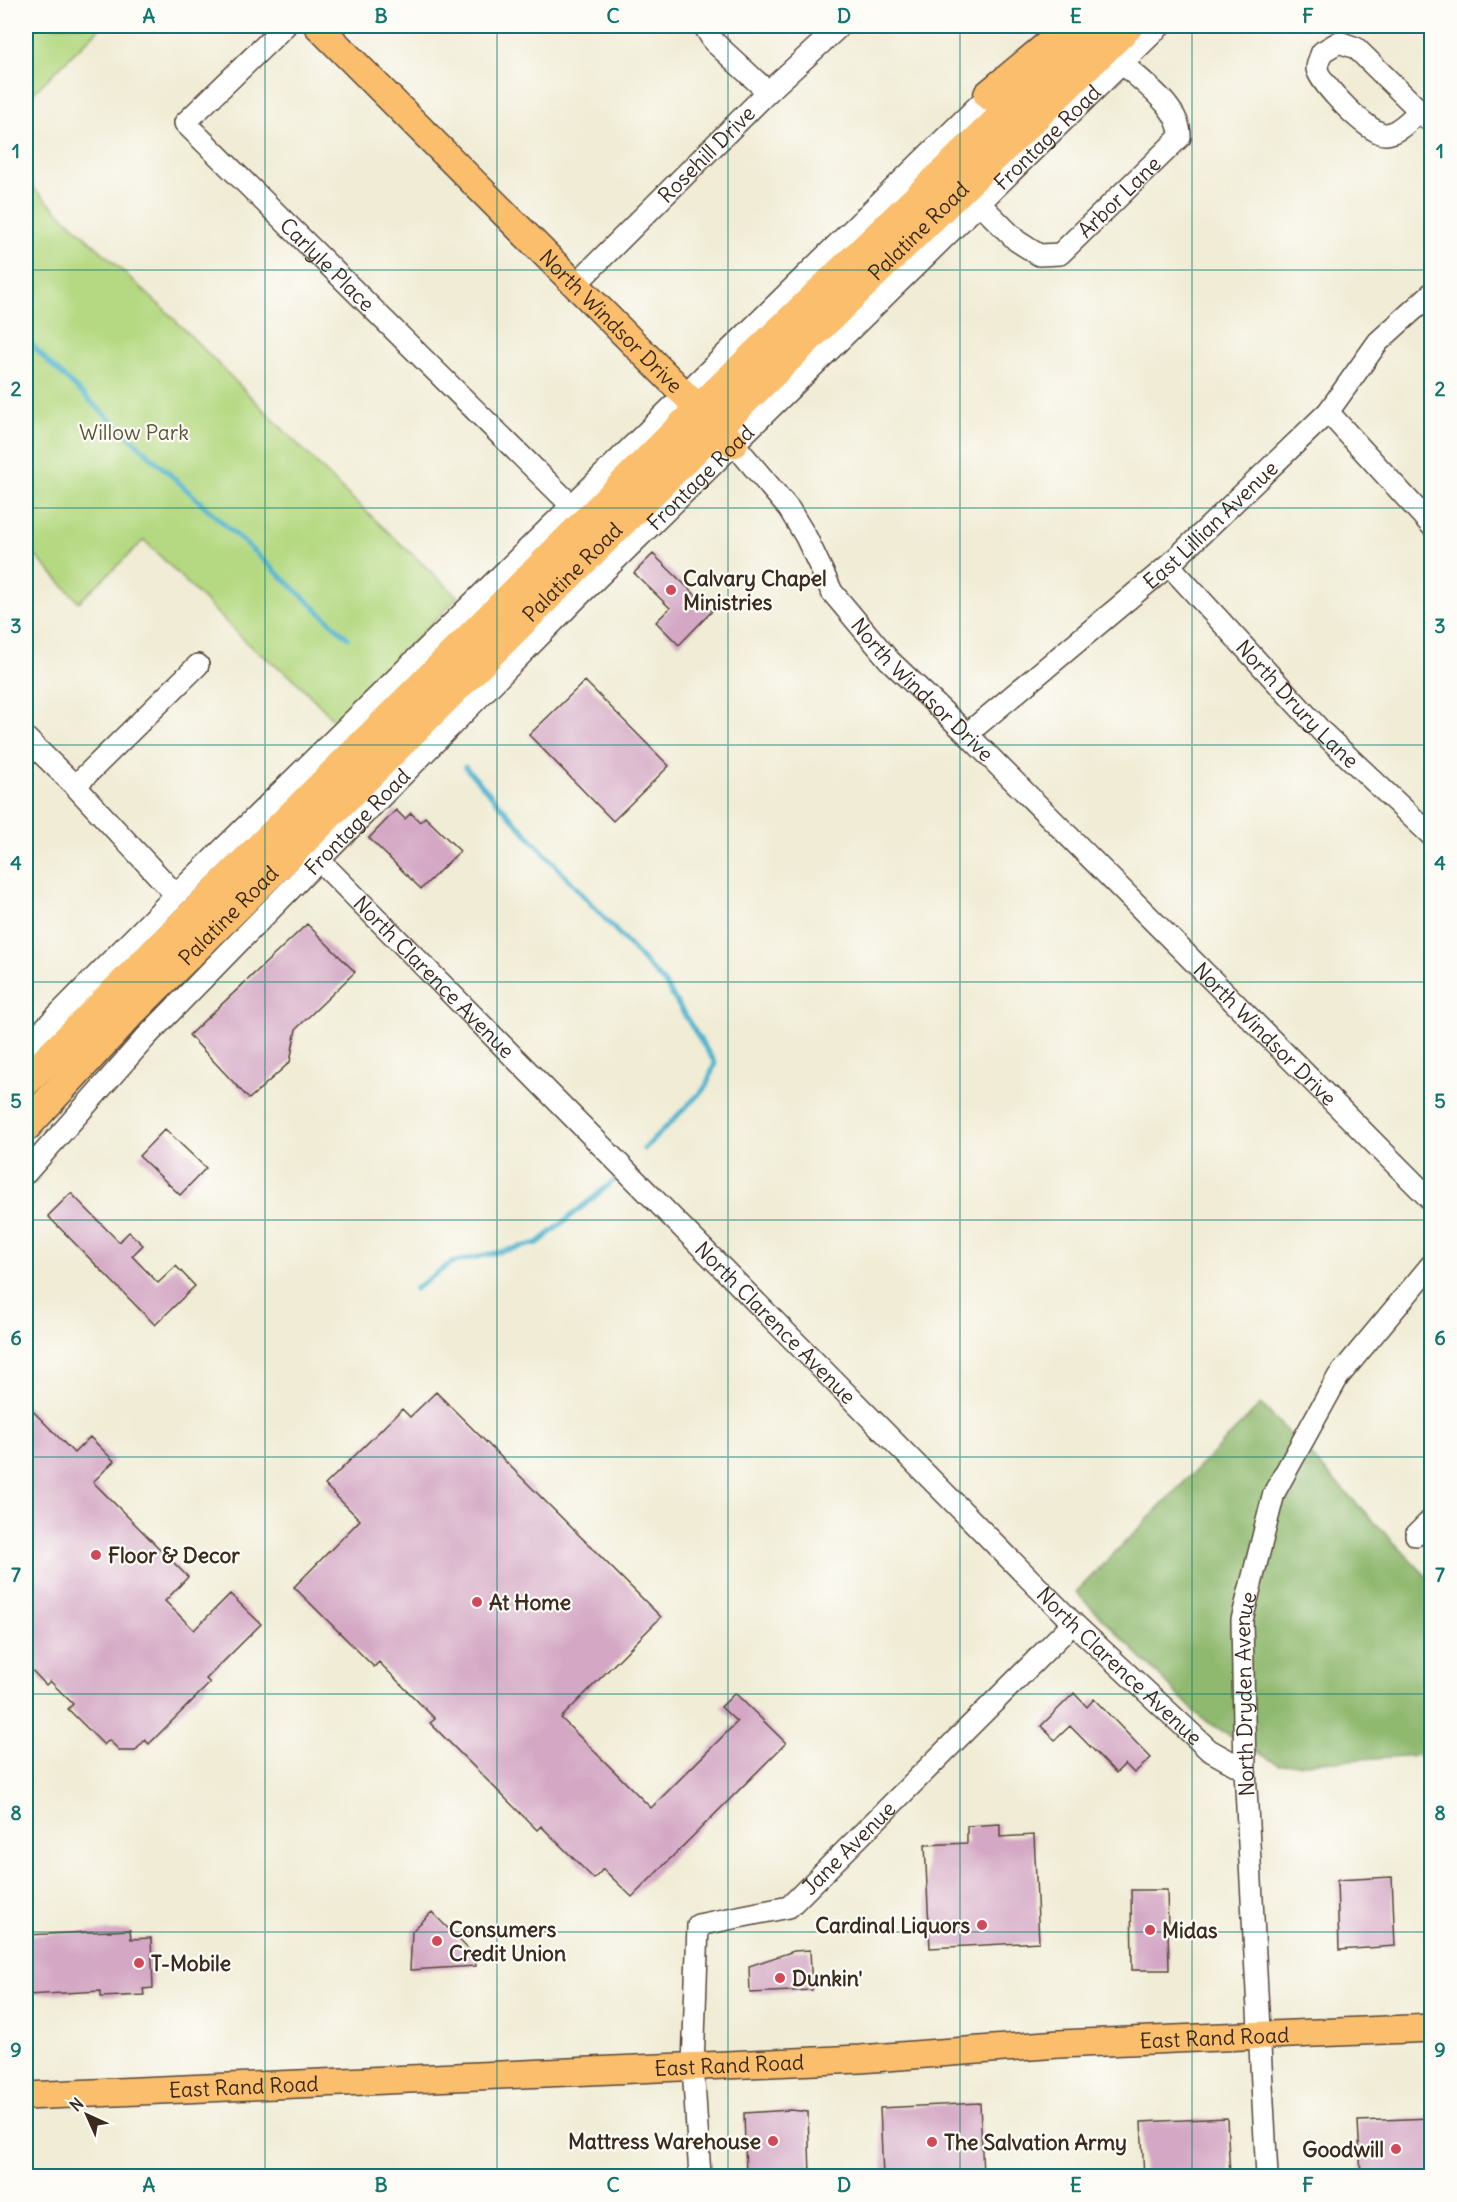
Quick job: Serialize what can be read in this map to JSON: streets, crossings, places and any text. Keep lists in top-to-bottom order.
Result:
{
  "streets": {
    "highway": ["Palatine Road"],
    "main road": ["North Windsor Drive", "East Rand Road"],
    "street": [
      "Frontage Road",
      "Rosehill Drive",
      "Arbor Lane",
      "Carlyle Place",
      "East Lillian Avenue",
      "North Drury Lane",
      "North Clarence Avenue",
      "North Dryden Avenue",
      "Jane Avenue"
    ]
  },
  "crossings": [
    ["Frontage Road", "Arbor Lane"],
    ["Frontage Road", "Palatine Road"],
    ["Frontage Road", "Carlyle Place"],
    ["Frontage Road", "North Windsor Drive"],
    ["Frontage Road", "North Clarence Avenue"],
    ["Rosehill Drive", "North Windsor Drive"],
    ["Palatine Road", "North Windsor Drive"],
    ["North Windsor Drive", "East Lillian Avenue"],
    ["East Lillian Avenue", "North Drury Lane"],
    ["North Clarence Avenue", "North Dryden Avenue"],
    ["North Clarence Avenue", "Jane Avenue"],
    ["North Dryden Avenue", "East Rand Road"],
    ["Jane Avenue", "East Rand Road"]
  ],
  "parks": ["Willow Park"],
  "places": [
    "Calvary Chapel Ministries",
    "Floor & Decor",
    "At Home",
    "Cardinal Liquors",
    "Midas",
    "Consumers Credit Union",
    "T-Mobile",
    "Dunkin'",
    "Mattress Warehouse",
    "The Salvation Army",
    "Goodwill"
  ],
  "north": "top left",
  "grid": {
    "columns": [
      "A",
      "B",
      "C",
      "D",
      "E",
      "F"
    ],
    "rows": [
      "1",
      "2",
      "3",
      "4",
      "5",
      "6",
      "7",
      "8",
      "9"
    ]
  }
}
